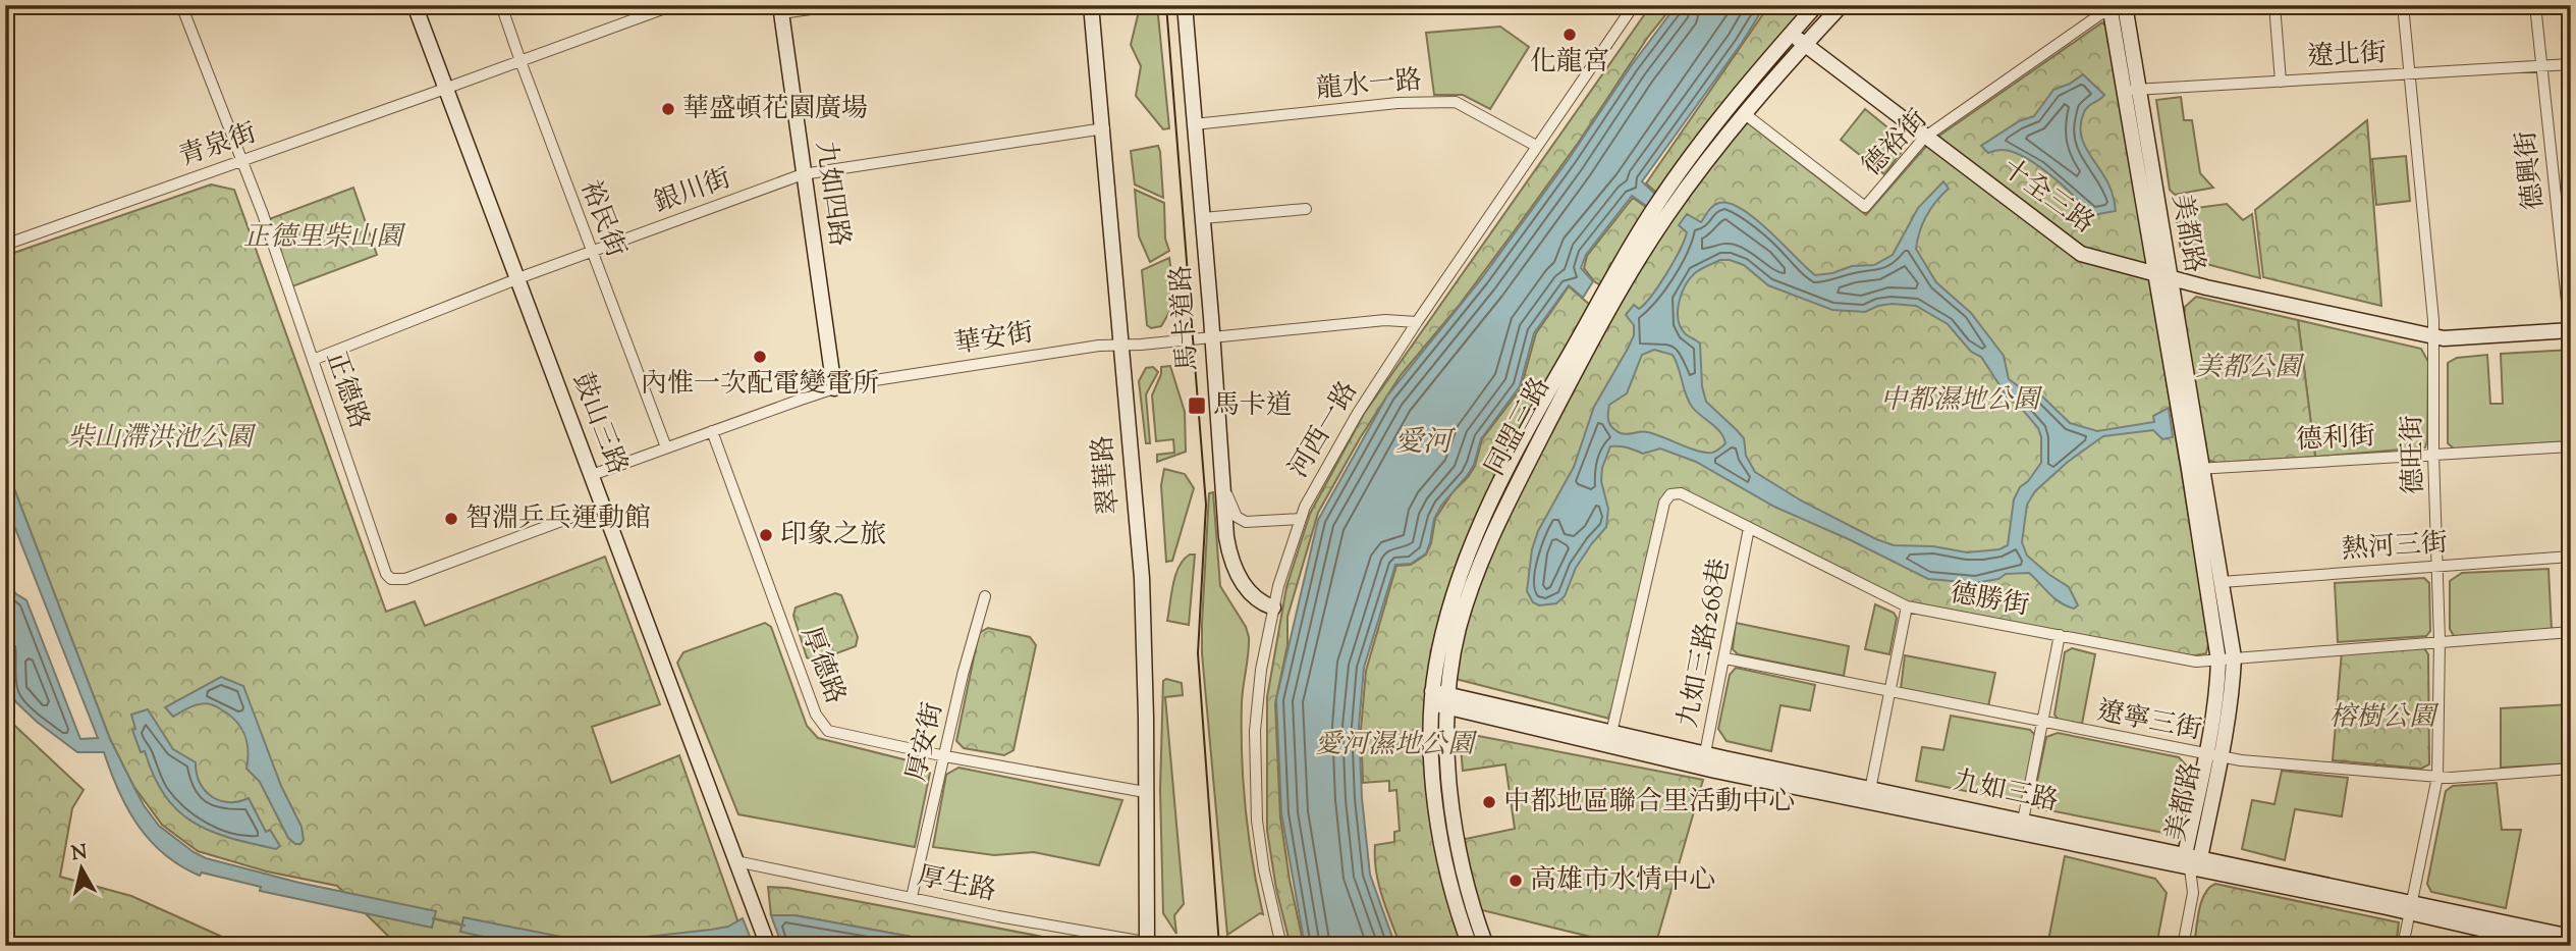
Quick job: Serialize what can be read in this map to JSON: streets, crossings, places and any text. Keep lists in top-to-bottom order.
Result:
{
  "streets": {
    "street": [
      "遼北街",
      "龍水一路",
      "德裕街",
      "青泉街",
      "德興街",
      "銀川街",
      "九如四路",
      "十全三路",
      "裕民街",
      "美都路",
      "馬卡道路",
      "華安街",
      "正德路",
      "鼓山三路",
      "同盟三路",
      "河西一路",
      "德利街",
      "德旺街",
      "翠華路",
      "熱河三街",
      "德勝街",
      "九如三路268巷",
      "厚德路",
      "遼寧三街",
      "厚安街",
      "九如三路",
      "厚生路"
    ]
  },
  "crossings": [
    ["遼北街", "德興街"],
    ["遼北街", "美都路"],
    ["遼北街", "德旺街"],
    ["龍水一路", "馬卡道路"],
    ["龍水一路", "河西一路"],
    ["德裕街", "十全三路"],
    ["德裕街", "美都路"],
    ["德裕街", "同盟三路"],
    ["青泉街", "裕民街"],
    ["青泉街", "正德路"],
    ["青泉街", "鼓山三路"],
    ["德興街", "十全三路"],
    ["銀川街", "九如四路"],
    ["銀川街", "裕民街"],
    ["銀川街", "正德路"],
    ["銀川街", "鼓山三路"],
    ["銀川街", "翠華路"],
    ["九如四路", "華安街"],
    ["十全三路", "美都路"],
    ["十全三路", "同盟三路"],
    ["十全三路", "德旺街"],
    ["裕民街", "華安街"],
    ["美都路", "德利街"],
    ["美都路", "熱河三街"],
    ["美都路", "德勝街"],
    ["美都路", "遼寧三街"],
    ["美都路", "九如三路"],
    ["馬卡道路", "華安街"],
    ["馬卡道路", "河西一路"],
    ["華安街", "鼓山三路"],
    ["華安街", "河西一路"],
    ["華安街", "翠華路"],
    ["華安街", "厚德路"],
    ["正德路", "鼓山三路"],
    ["鼓山三路", "厚生路"],
    ["同盟三路", "九如三路"],
    ["德利街", "德旺街"],
    ["德旺街", "熱河三街"],
    ["德旺街", "德勝街"],
    ["德旺街", "遼寧三街"],
    ["德旺街", "九如三路"],
    ["翠華路", "厚德路"],
    ["翠華路", "厚生路"],
    ["德勝街", "九如三路268巷"],
    ["德勝街", "九如三路"],
    ["九如三路268巷", "遼寧三街"],
    ["九如三路268巷", "九如三路"],
    ["厚德路", "厚安街"],
    ["厚安街", "厚生路"]
  ],
  "water": ["愛河"],
  "parks": [
    "正德里柴山園",
    "美都公園",
    "中都濕地公園",
    "柴山滯洪池公園",
    "榕樹公園",
    "愛河濕地公園"
  ],
  "places": {
    "other": [
      "化龍宮",
      "華盛頓花園廣場",
      "內惟一次配電變電所",
      "智淵乒乓運動館",
      "印象之旅",
      "中都地區聯合里活動中心",
      "高雄市水情中心"
    ],
    "transit": ["馬卡道"]
  },
  "north": "top"
}
